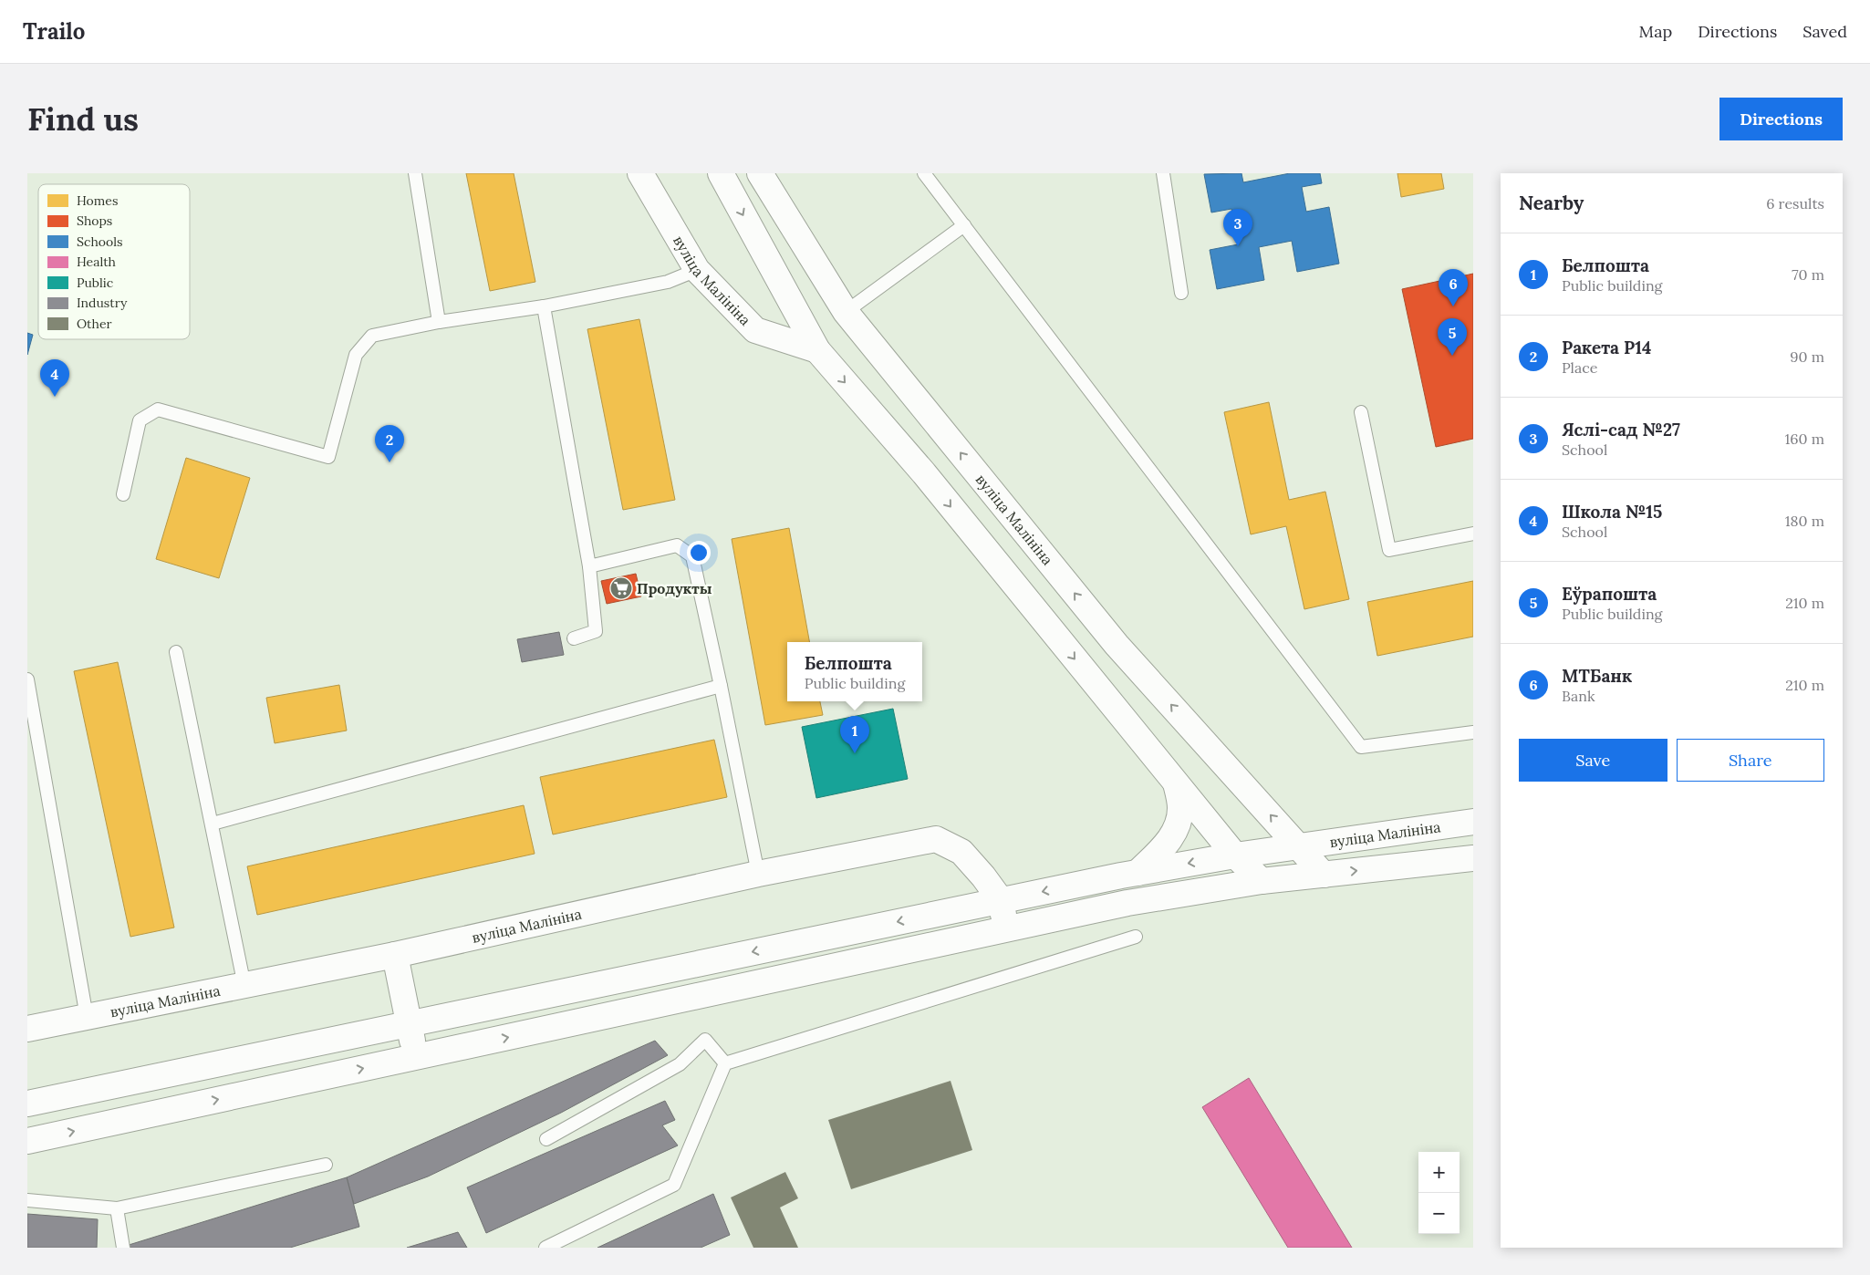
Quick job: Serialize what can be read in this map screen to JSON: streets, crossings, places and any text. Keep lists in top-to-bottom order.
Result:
{
  "streets": {
    "street": ["вуліца Малініна"]
  },
  "one_way": ["вуліца Малініна"],
  "places": {
    "supermarket": ["Продукты"]
  },
  "legend": [
    "Homes",
    "Shops",
    "Schools",
    "Health",
    "Public",
    "Industry",
    "Other"
  ],
  "page": {
    "header": "Trailo",
    "nav": ["Map", "Directions", "Saved"],
    "buttons": [
      "Directions",
      ["Save", "Share"]
    ],
    "title": "Find us",
    "heading": ["Nearby", "6 results"],
    "pins": [
      "3",
      "6",
      "5",
      "4",
      "2",
      "1"
    ],
    "list": [
      {
        "mark": "1",
        "name": "Белпошта",
        "note": "Public building",
        "value": "70 m"
      },
      {
        "mark": "2",
        "name": "Ракета Р14",
        "note": "Place",
        "value": "90 m"
      },
      {
        "mark": "3",
        "name": "Яслі-сад №27",
        "note": "School",
        "value": "160 m"
      },
      {
        "mark": "4",
        "name": "Школа №15",
        "note": "School",
        "value": "180 m"
      },
      {
        "mark": "5",
        "name": "Еўрапошта",
        "note": "Public building",
        "value": "210 m"
      },
      {
        "mark": "6",
        "name": "МТБанк",
        "note": "Bank",
        "value": "210 m"
      }
    ],
    "popup": ["Белпошта", "Public building"],
    "map_buttons": ["+", "−"]
  }
}
